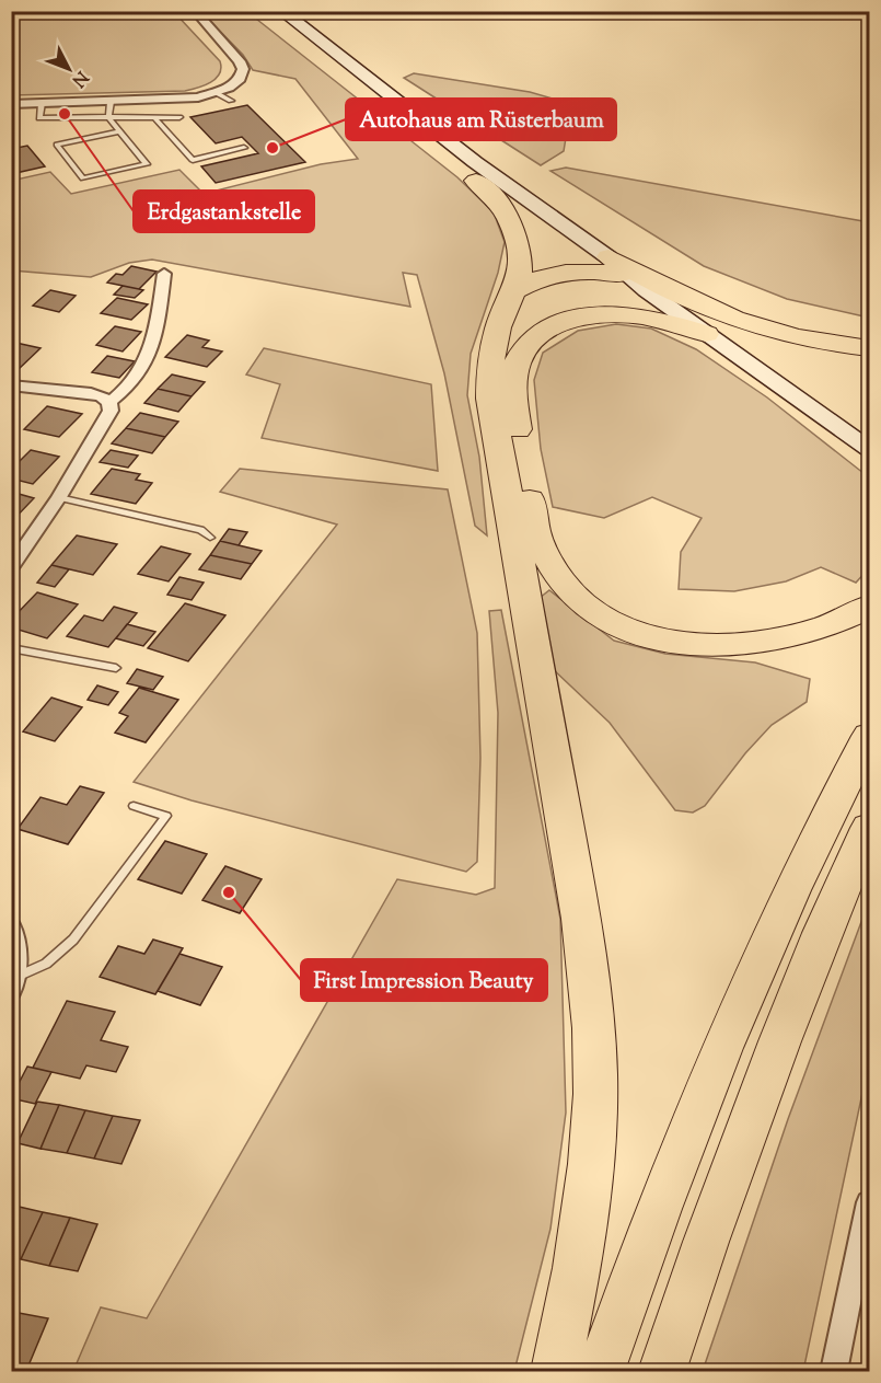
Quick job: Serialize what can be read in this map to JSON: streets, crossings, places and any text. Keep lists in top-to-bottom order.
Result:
{
  "places": ["Erdgastankstelle", "Autohaus am Rüsterbaum", "First Impression Beauty"],
  "north": "bottom right"
}
